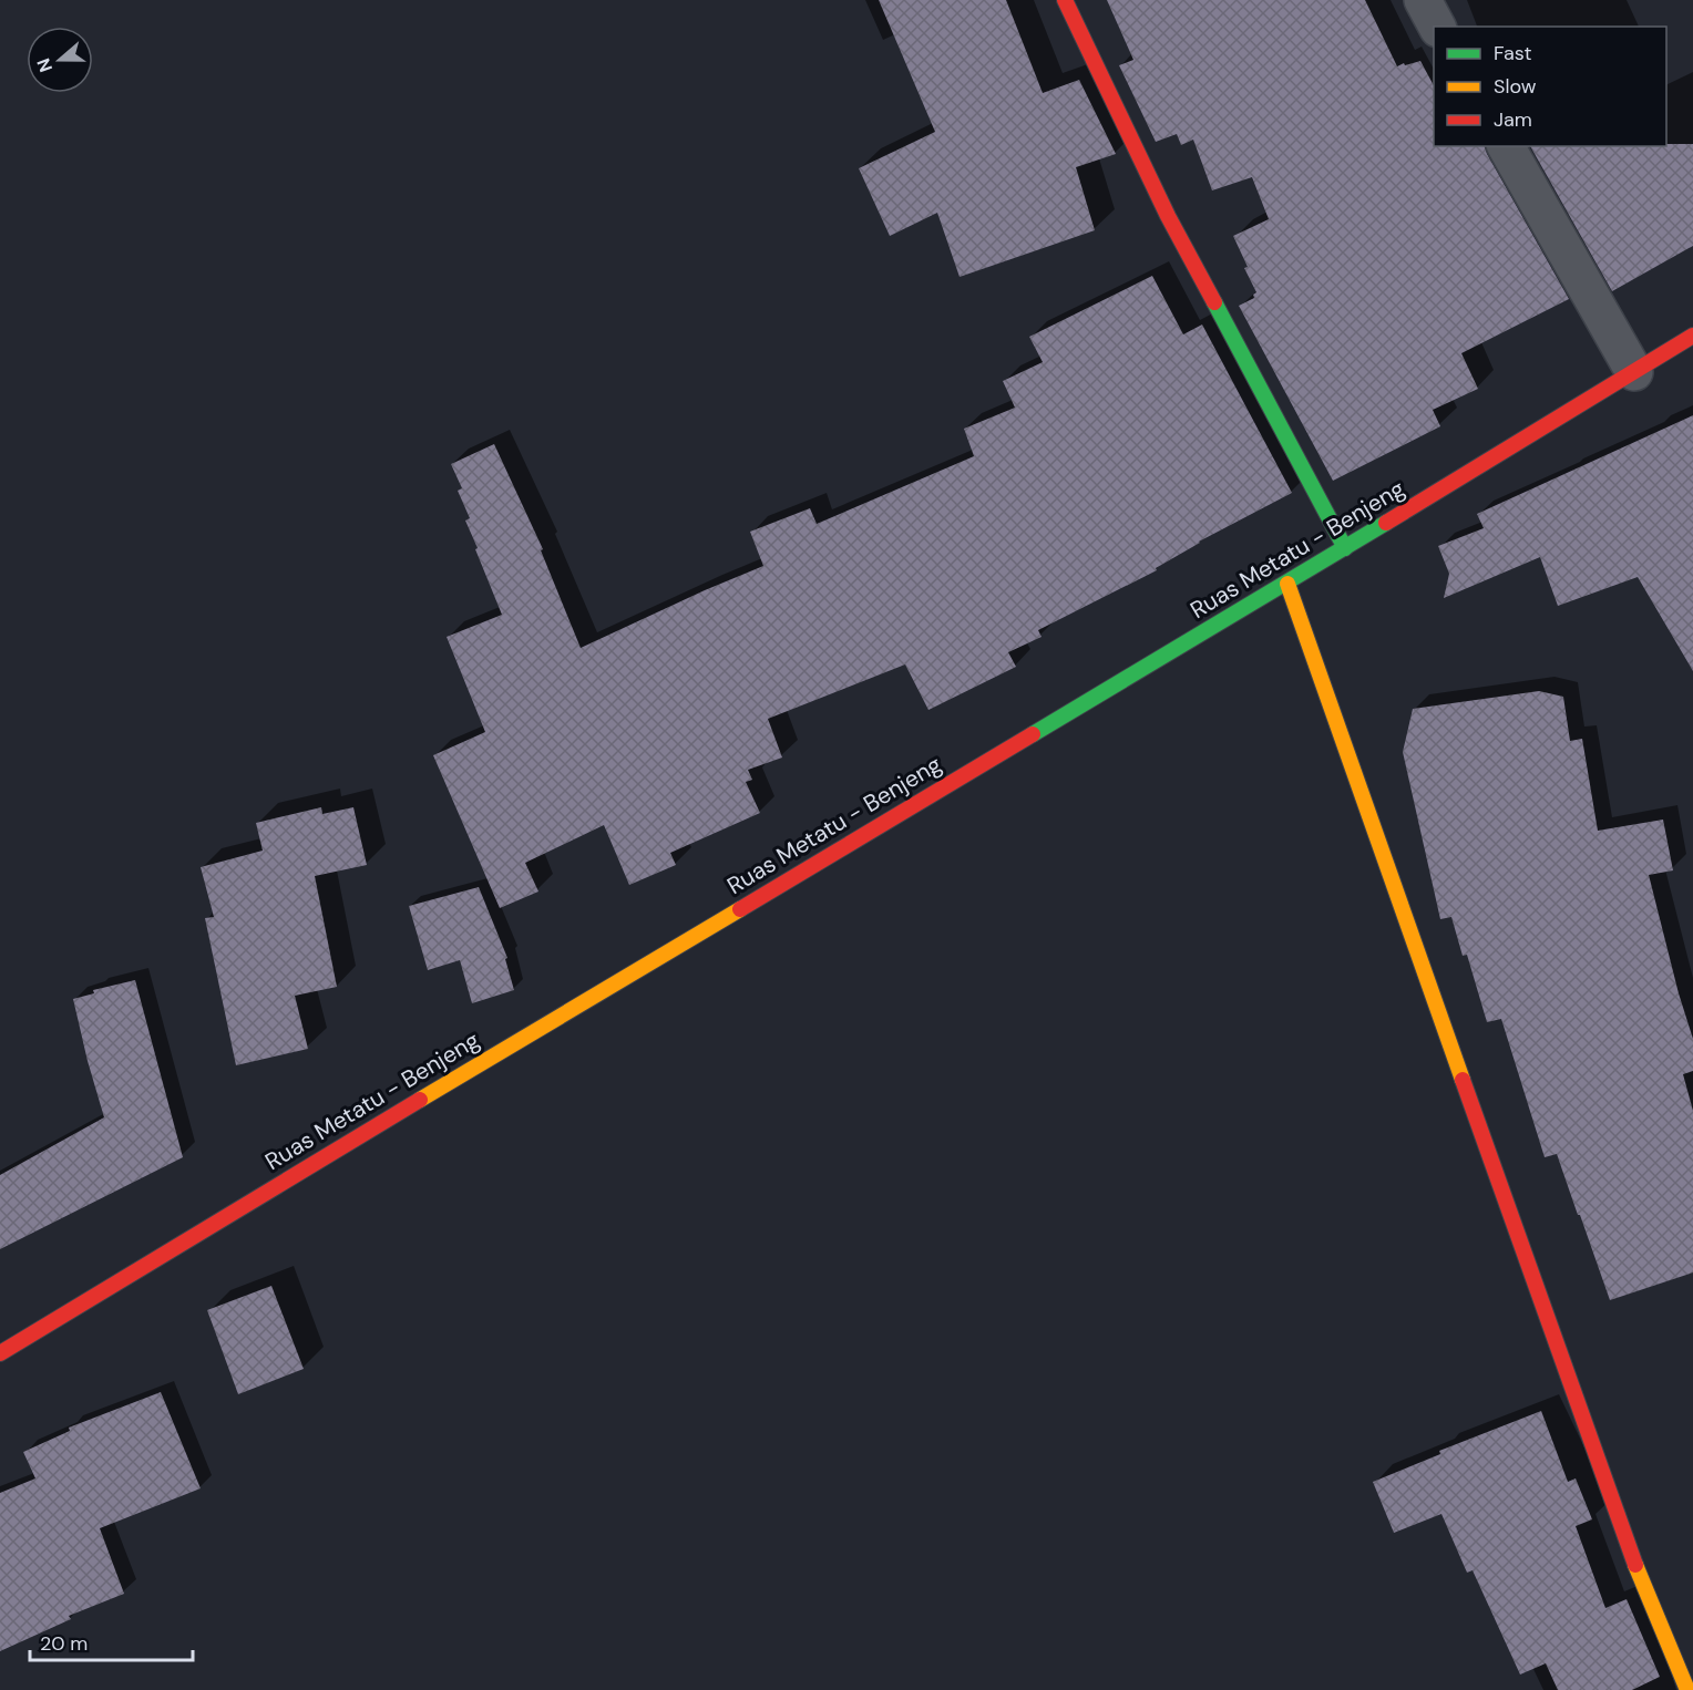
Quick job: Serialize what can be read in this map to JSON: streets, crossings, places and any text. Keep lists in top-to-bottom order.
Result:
{
  "streets": {
    "main road": ["Ruas Metatu - Benjeng"]
  },
  "legend": ["Fast", "Slow", "Jam"],
  "scale_bar": "20 m",
  "north": "left"
}
